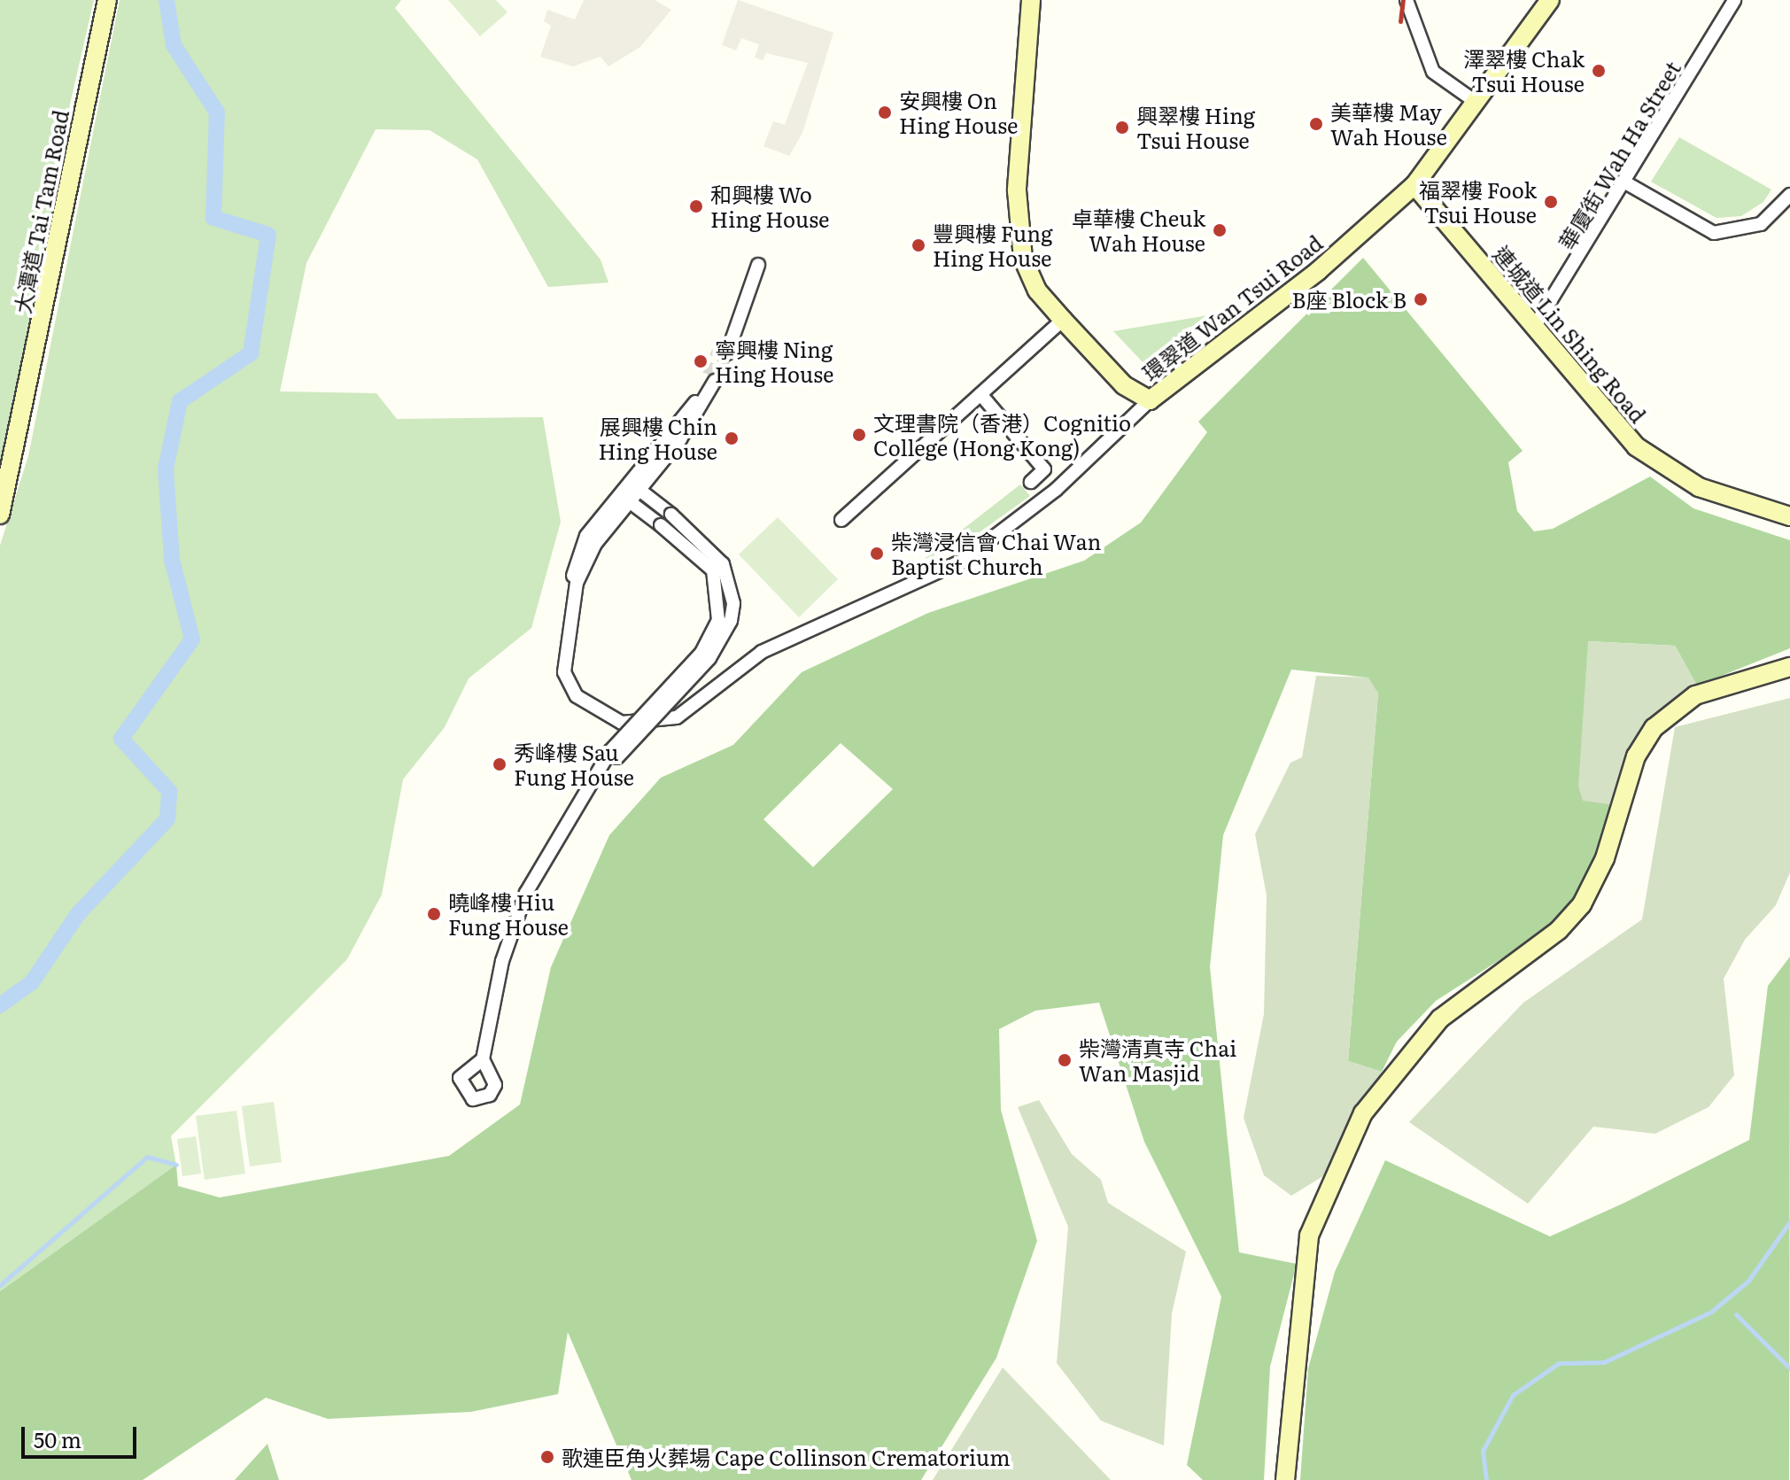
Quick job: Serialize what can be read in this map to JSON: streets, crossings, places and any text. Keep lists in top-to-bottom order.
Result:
{
  "streets": {
    "street": [
      "華廈街 Wah Ha Street",
      "大潭道 Tai Tam Road",
      "環翠道 Wan Tsui Road",
      "連城道 Lin Shing Road"
    ]
  },
  "crossings": [
    ["華廈街 Wah Ha Street", "連城道 Lin Shing Road"],
    ["環翠道 Wan Tsui Road", "連城道 Lin Shing Road"]
  ],
  "places": [
    "澤翠樓 Chak Tsui House",
    "安興樓 On Hing House",
    "美華樓 May Wah House",
    "興翠樓 Hing Tsui House",
    "福翠樓 Fook Tsui House",
    "和興樓 Wo Hing House",
    "卓華樓 Cheuk Wah House",
    "豐興樓 Fung Hing House",
    "B座 Block B",
    "寧興樓 Ning Hing House",
    "文理書院（香港）Cognitio College (Hong Kong)",
    "展興樓 Chin Hing House",
    "柴灣浸信會 Chai Wan Baptist Church",
    "秀峰樓 Sau Fung House",
    "曉峰樓 Hiu Fung House",
    "柴灣清真寺 Chai Wan Masjid",
    "歌連臣角火葬場 Cape Collinson Crematorium"
  ],
  "scale_bar": "50 m"
}
